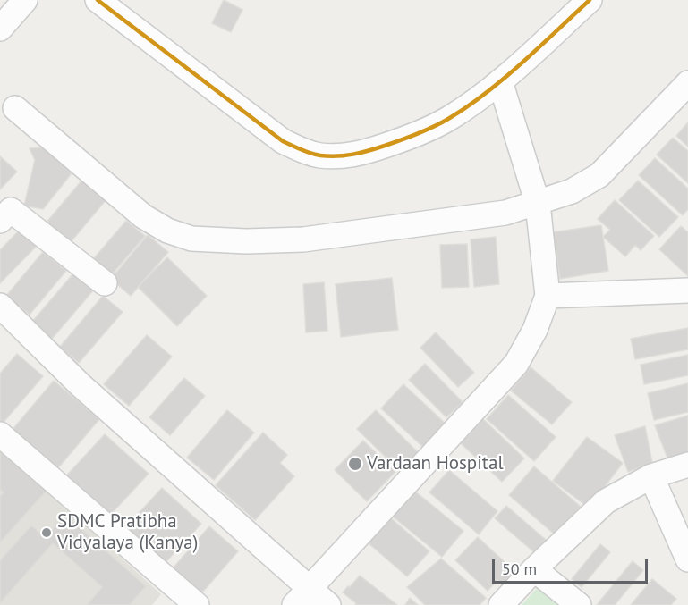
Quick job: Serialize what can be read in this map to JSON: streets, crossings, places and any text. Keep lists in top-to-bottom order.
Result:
{
  "places": ["Vardaan Hospital", "SDMC Pratibha Vidyalaya (Kanya)"],
  "scale_bar": "50 m"
}
